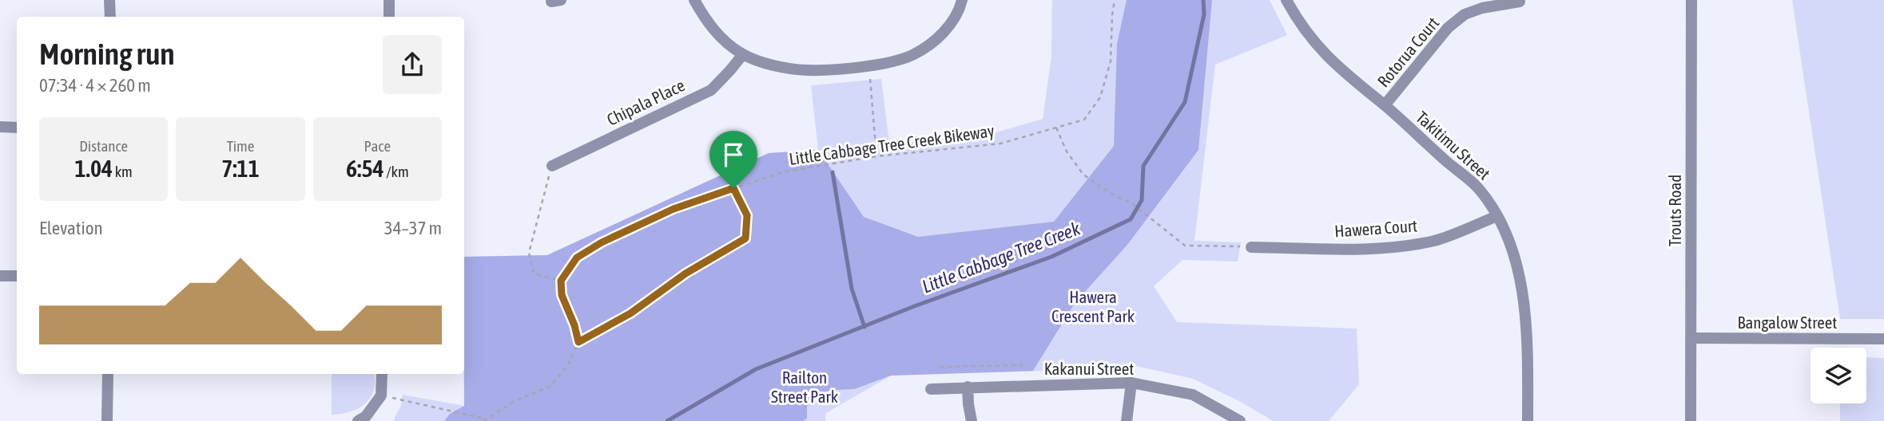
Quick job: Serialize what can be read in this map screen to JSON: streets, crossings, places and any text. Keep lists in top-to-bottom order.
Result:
{
  "streets": {
    "street": [
      "Rotorua Court",
      "Chipala Place",
      "Takitimu Street",
      "Trouts Road",
      "Hawera Court",
      "Bangalow Street",
      "Kakanui Street"
    ],
    "path": ["Little Cabbage Tree Creek Bikeway"]
  },
  "crossings": [
    ["Rotorua Court", "Takitimu Street"],
    ["Takitimu Street", "Hawera Court"],
    ["Trouts Road", "Bangalow Street"]
  ],
  "water": ["Little Cabbage Tree Creek"],
  "parks": ["Hawera Crescent Park", "Railton Street Park"],
  "page": {
    "heading": ["Morning run", "07:34 · 4 × 260 m"],
    "stats": [
      ["Distance", "1.04 km"],
      ["Time", "7:11"],
      ["Pace", "6:54 /km"]
    ],
    "chart": ["Elevation", "34–37 m"]
  }
}
